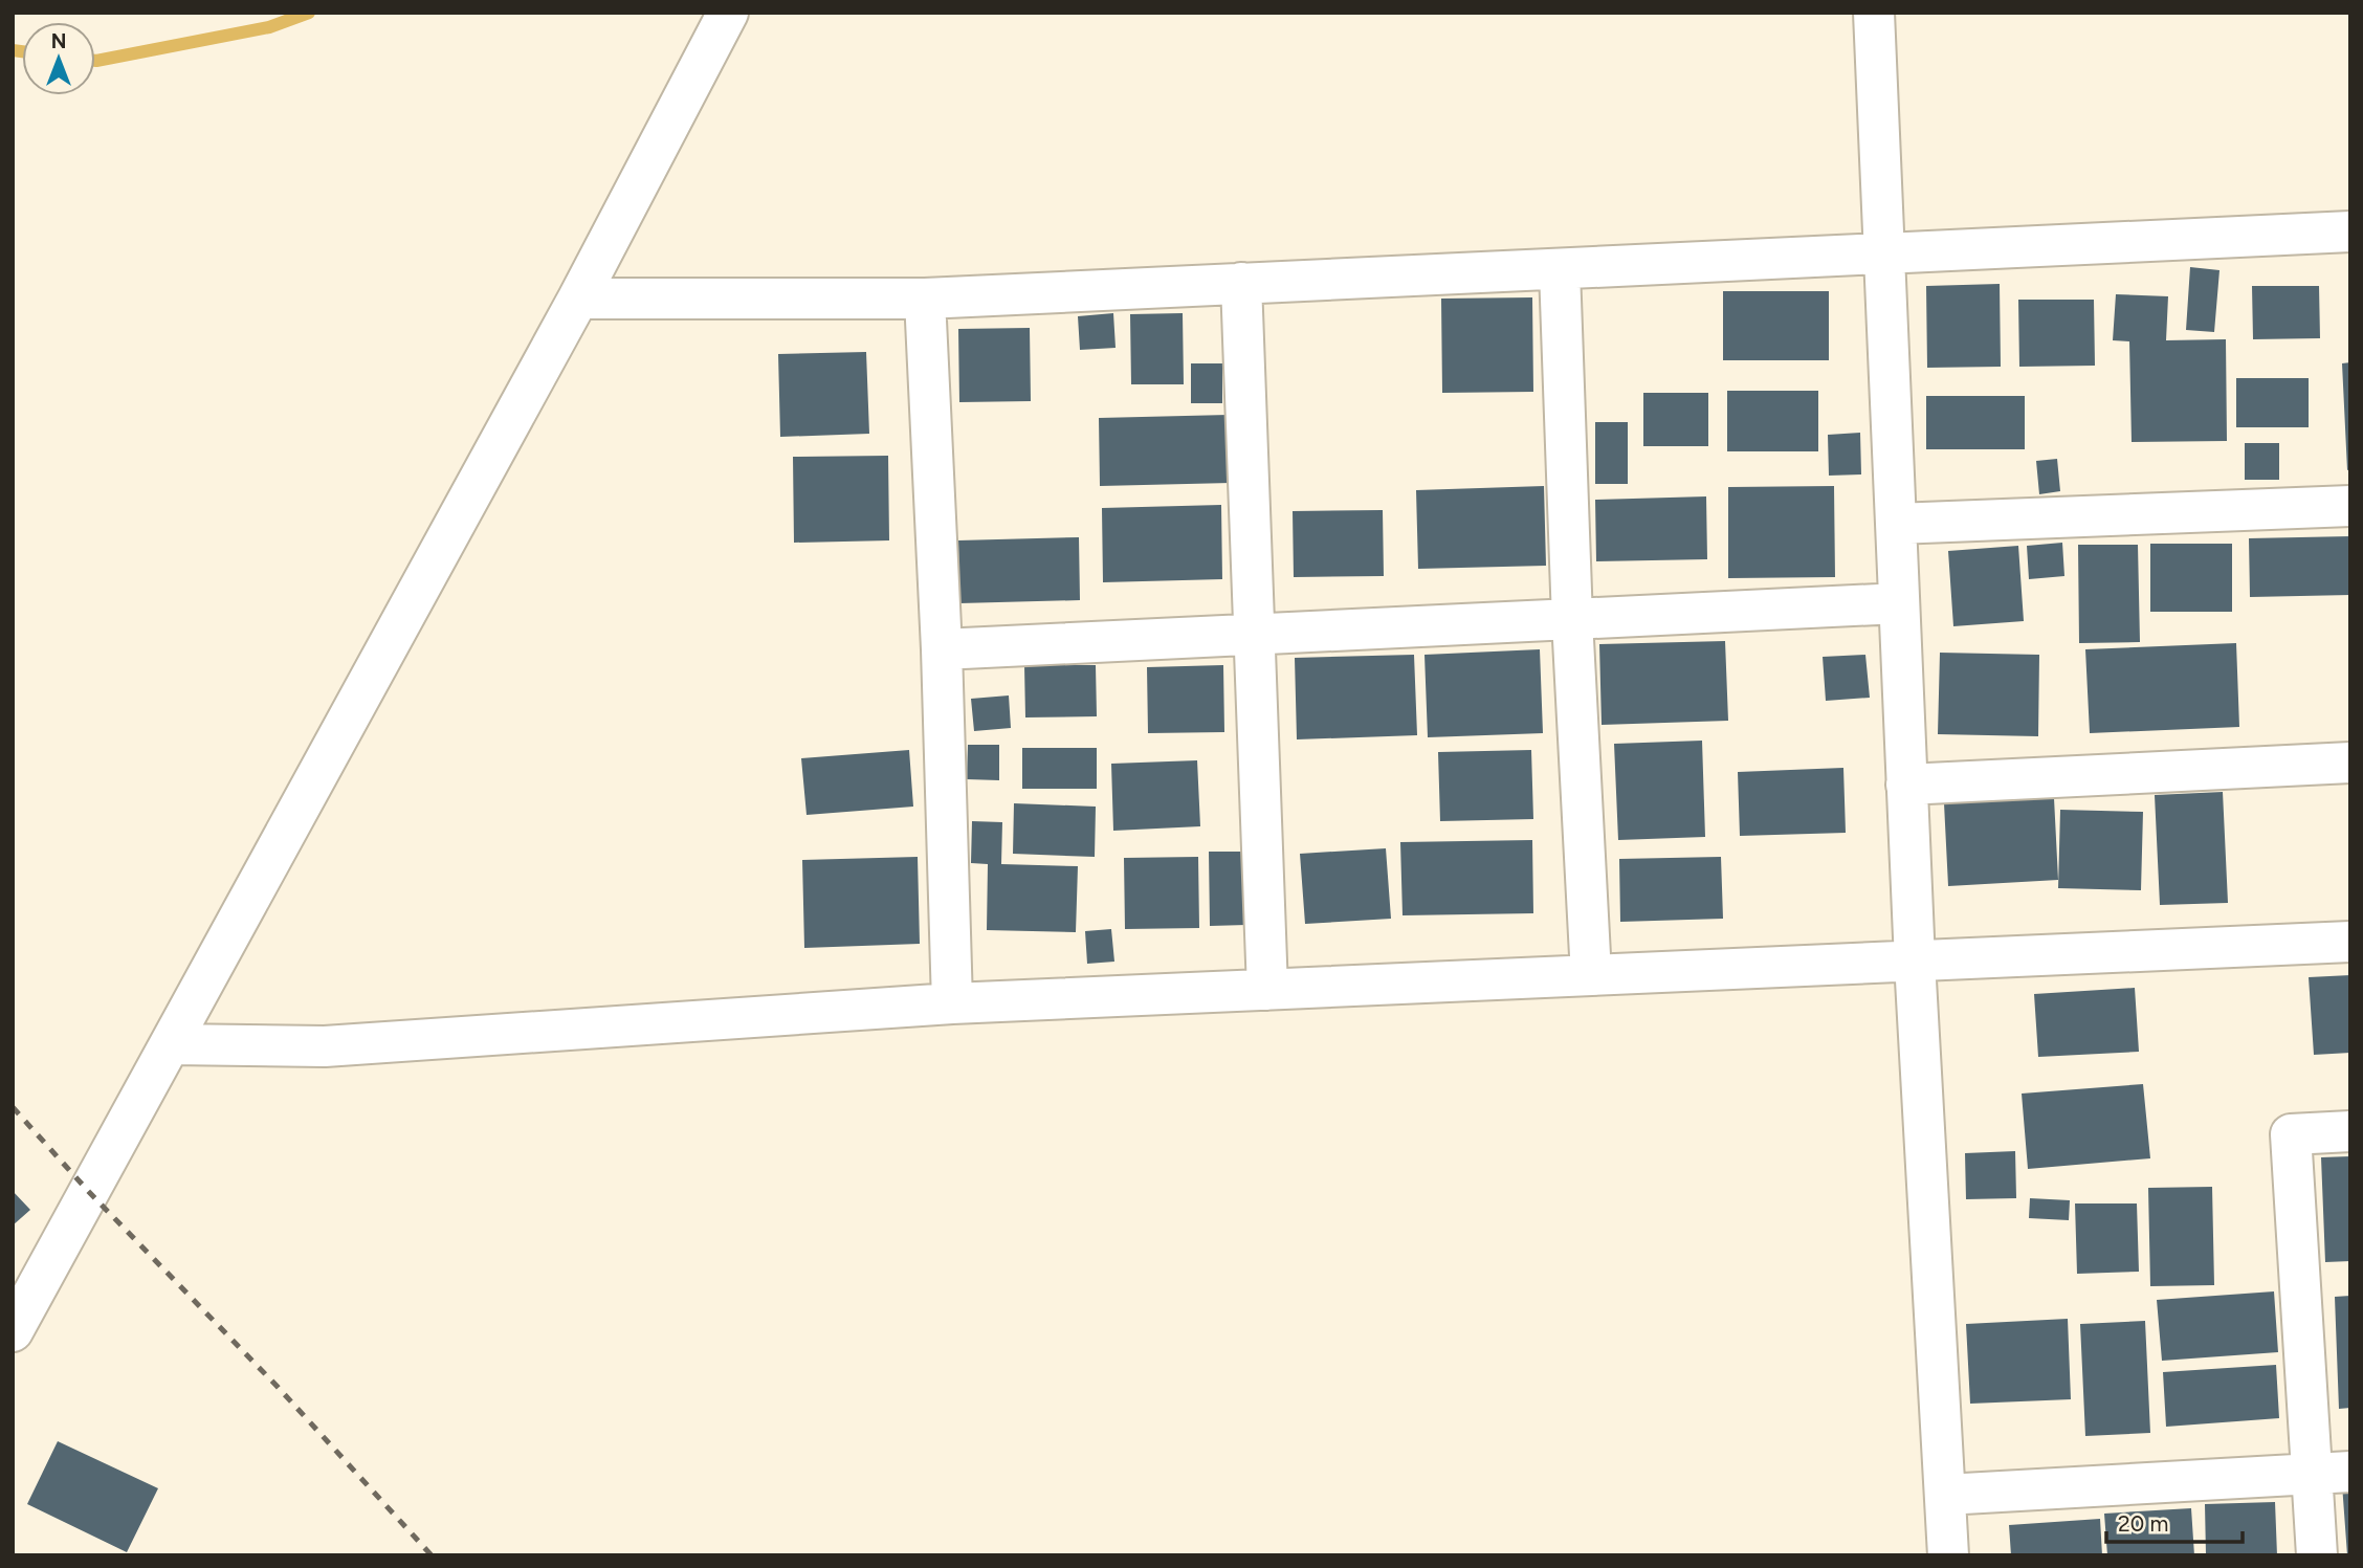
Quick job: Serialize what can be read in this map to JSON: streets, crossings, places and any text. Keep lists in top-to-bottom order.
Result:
{
  "scale_bar": "20 m",
  "north": "top"
}
